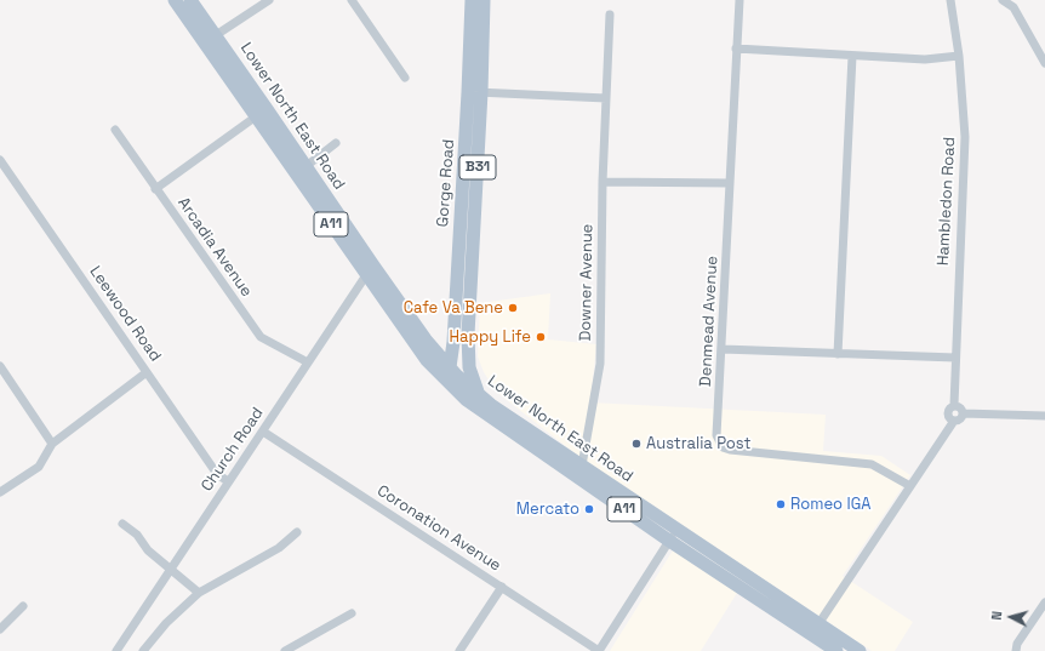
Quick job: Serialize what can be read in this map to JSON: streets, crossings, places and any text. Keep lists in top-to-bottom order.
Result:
{
  "streets": {
    "main road": [
      "Lower North East Road",
      "B31",
      "Gorge Road",
      "A11"
    ],
    "street": [
      "Hambledon Road",
      "Arcadia Avenue",
      "Downer Avenue",
      "Leewood Road",
      "Denmead Avenue",
      "Church Road",
      "Coronation Avenue"
    ]
  },
  "crossings": [
    ["Lower North East Road", "Gorge Road"],
    ["Lower North East Road", "Downer Avenue"],
    ["Lower North East Road", "Church Road"],
    ["Arcadia Avenue", "Church Road"],
    ["Leewood Road", "Church Road"],
    ["Church Road", "Coronation Avenue"]
  ],
  "places": [
    "Cafe Va Bene",
    "Happy Life",
    "Australia Post",
    "Romeo IGA",
    "Mercato"
  ],
  "north": "left"
}
